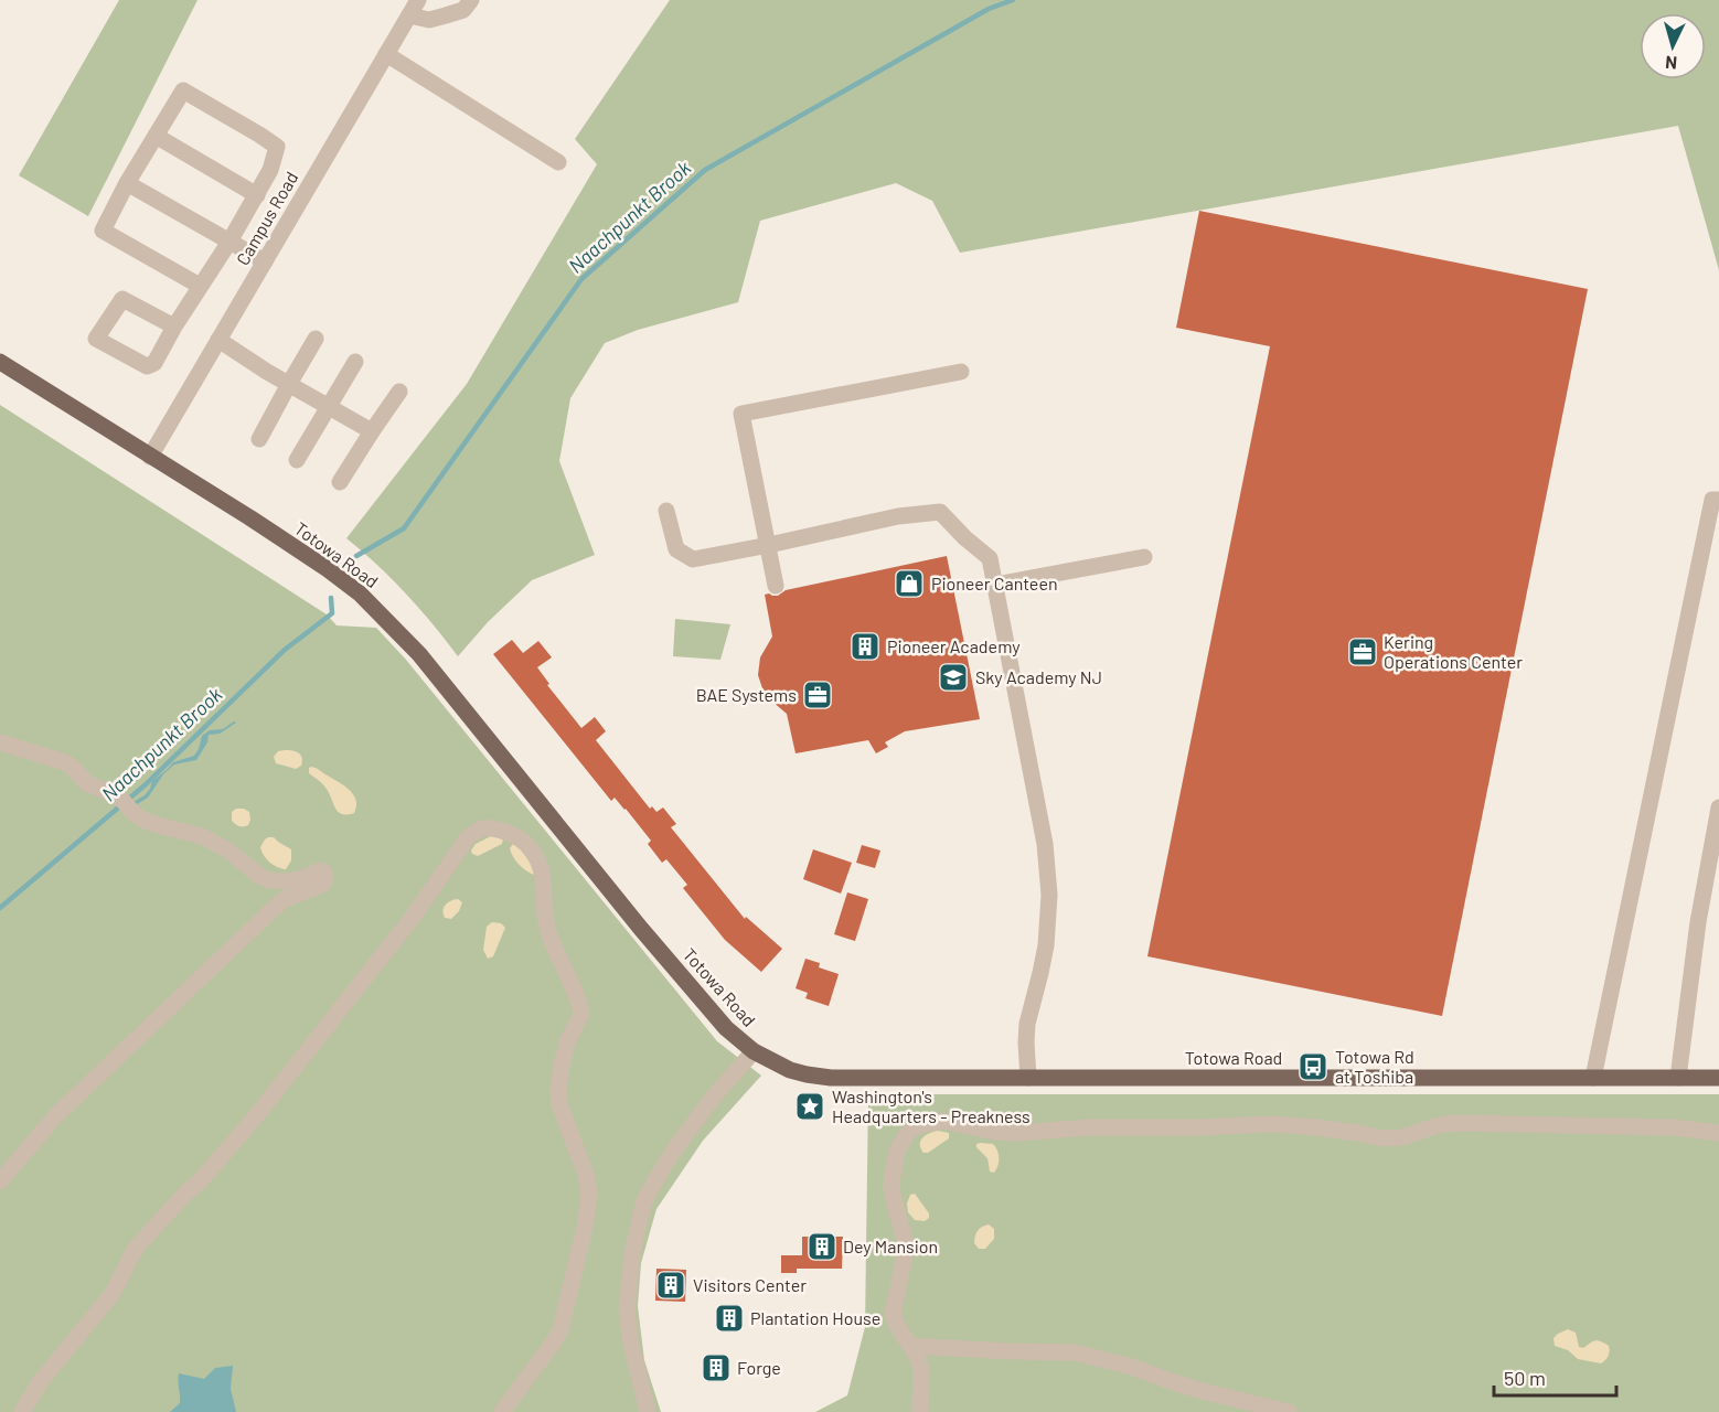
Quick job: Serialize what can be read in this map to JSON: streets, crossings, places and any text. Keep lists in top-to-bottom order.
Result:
{
  "streets": {
    "main road": ["Totowa Road"],
    "street": ["Campus Road"]
  },
  "crossings": [
    ["Campus Road", "Totowa Road"]
  ],
  "water": ["Naachpunkt Brook"],
  "places": {
    "shop": ["Pioneer Canteen"],
    "building": [
      "Pioneer Academy",
      "Dey Mansion",
      "Visitors Center",
      "Plantation House",
      "Forge"
    ],
    "office": ["Kering Operations Center", "BAE Systems"],
    "school or university": ["Sky Academy NJ"],
    "bus stop": ["Totowa Rd at Toshiba"],
    "place": ["Washington's Headquarters - Preakness"]
  },
  "scale_bar": "50 m",
  "north": "bottom"
}
